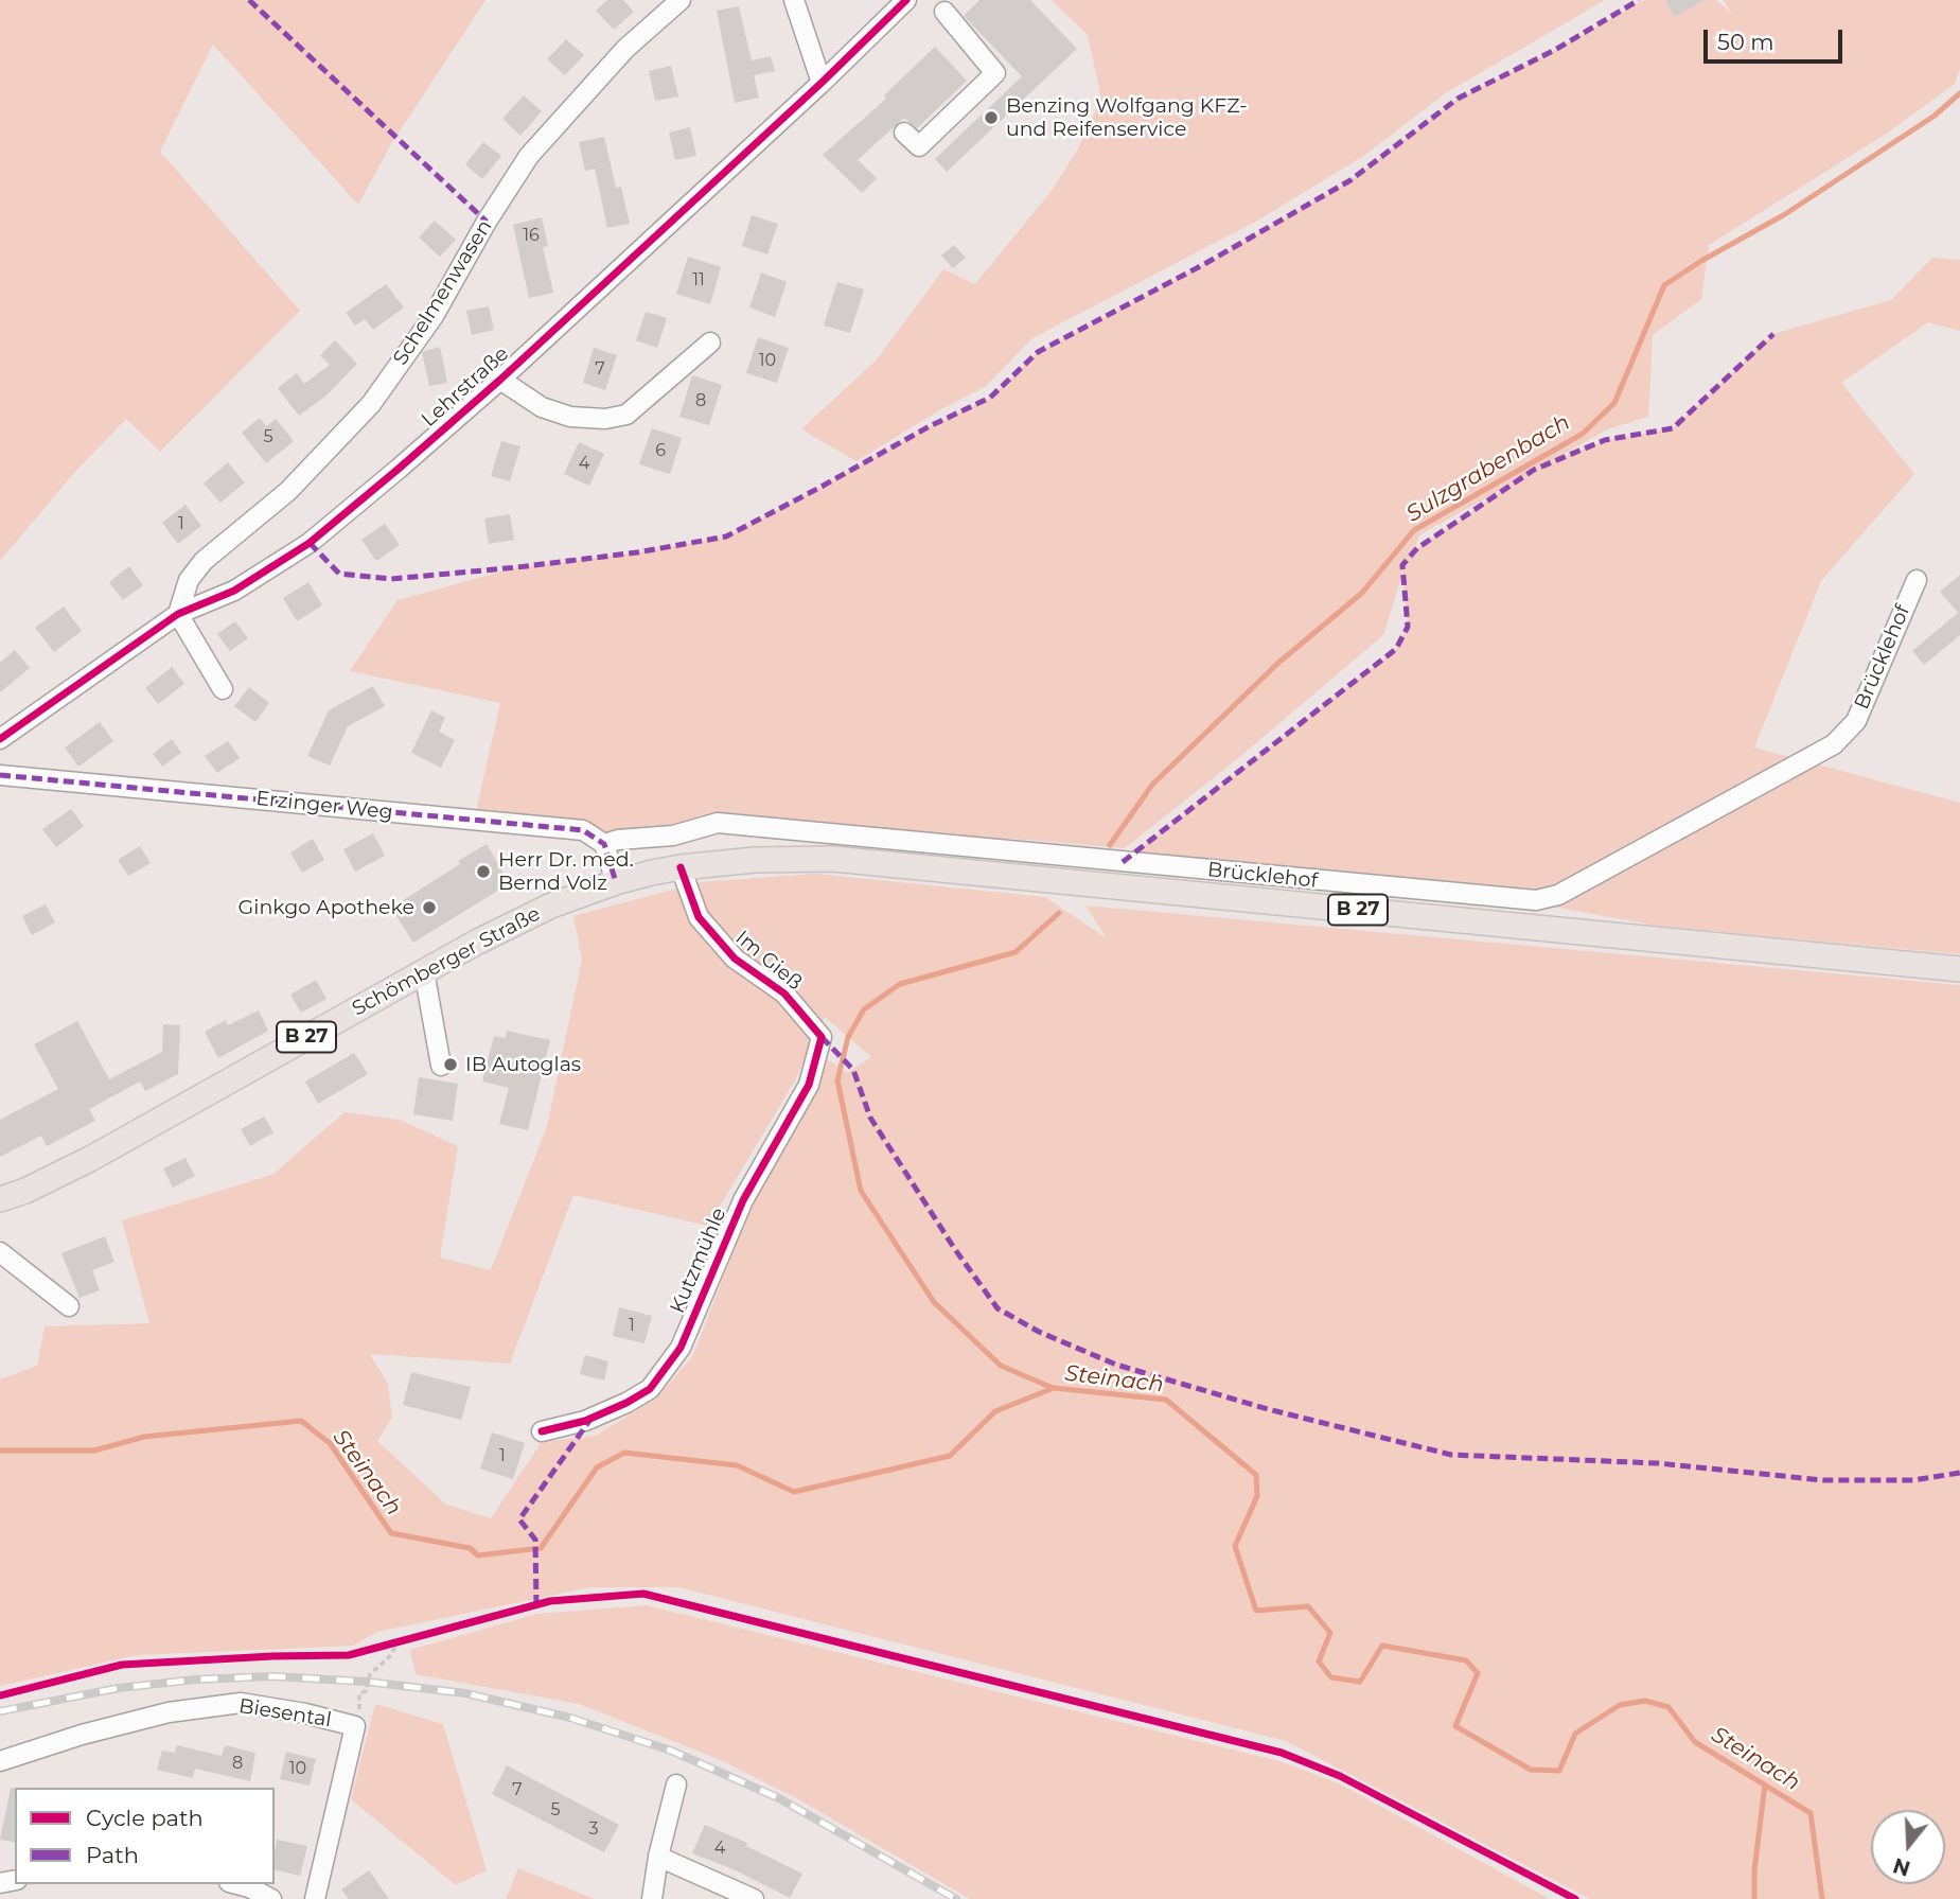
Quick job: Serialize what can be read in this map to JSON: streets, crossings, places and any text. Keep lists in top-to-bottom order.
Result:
{
  "streets": {
    "main road": ["B 27", "Schömberger Straße"],
    "street": [
      "Schelmenwasen",
      "Lehrstraße",
      "Brücklehof",
      "Erzinger Weg",
      "Im Gieß",
      "Kutzmühle",
      "Biesental"
    ]
  },
  "crossings": [
    ["Schelmenwasen", "Lehrstraße"],
    ["Brücklehof", "Erzinger Weg"],
    ["Im Gieß", "Schömberger Straße"],
    ["Im Gieß", "Kutzmühle"]
  ],
  "water": ["Sulzgrabenbach", "Steinach"],
  "places": [
    "Benzing Wolfgang KFZ- und Reifenservice",
    "Herr Dr. med. Bernd Volz",
    "Ginkgo Apotheke",
    "IB Autoglas"
  ],
  "house_numbers": [
    "16",
    "11",
    "10",
    "7",
    "8",
    "5",
    "6",
    "4",
    "1",
    "1",
    "1",
    "8",
    "10",
    "7",
    "5",
    "3",
    "4"
  ],
  "legend": ["Cycle path", "Path"],
  "scale_bar": "50 m",
  "north": "bottom"
}
